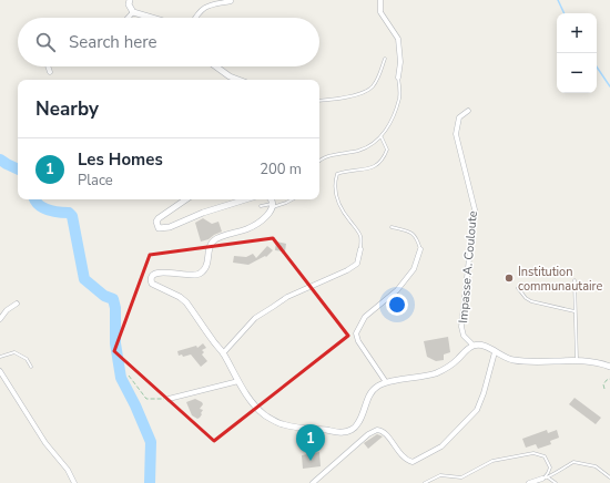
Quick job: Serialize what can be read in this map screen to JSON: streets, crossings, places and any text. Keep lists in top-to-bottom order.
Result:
{
  "streets": {
    "street": ["Impasse A. Couloute"]
  },
  "places": ["Institution communautaire"],
  "page": {
    "map_buttons": ["+", "−"],
    "search": "Search here",
    "heading": "Nearby",
    "list": [
      {
        "mark": "1",
        "name": "Les Homes",
        "note": "Place",
        "value": "200 m"
      }
    ],
    "pins": "1"
  }
}
